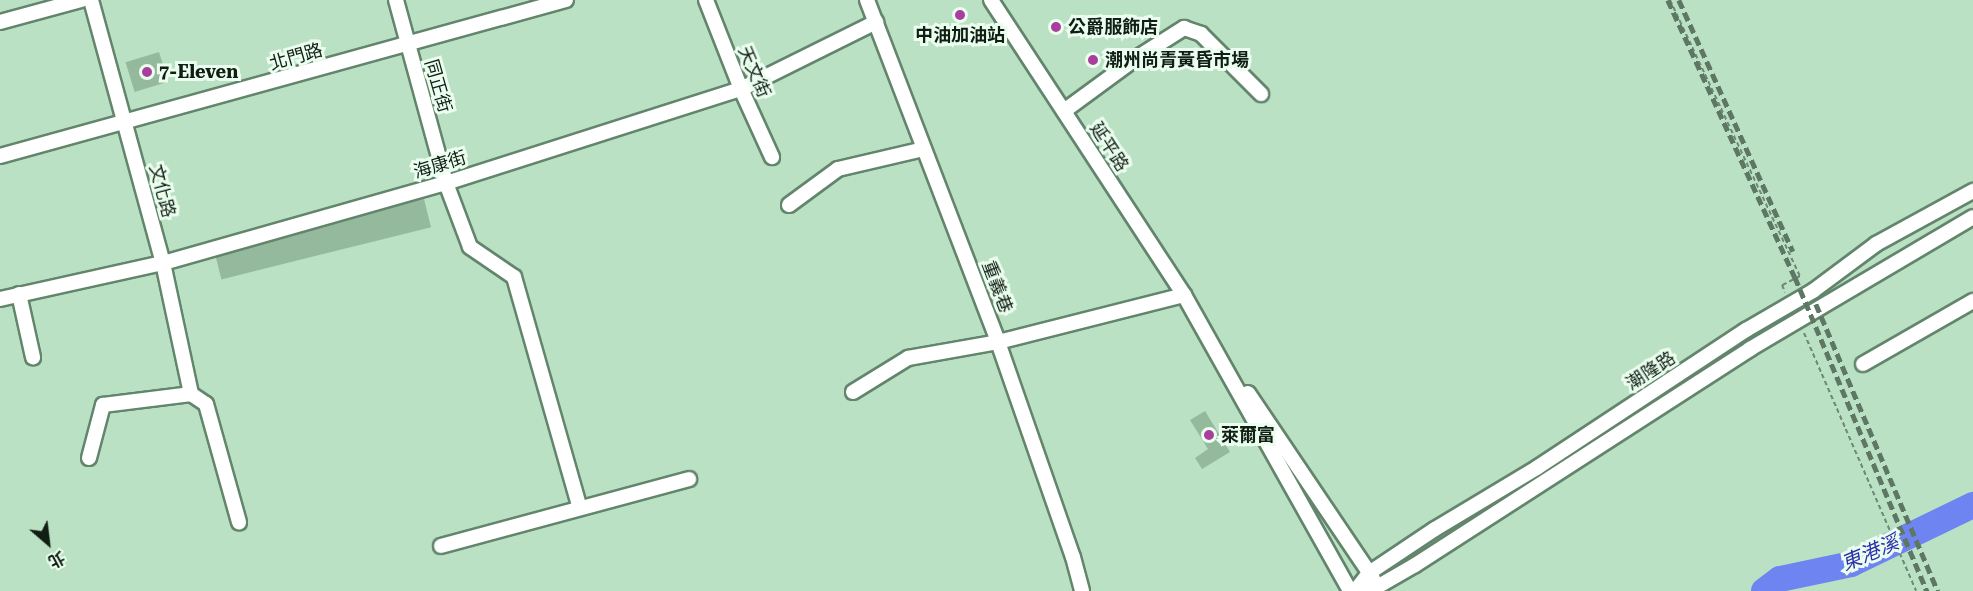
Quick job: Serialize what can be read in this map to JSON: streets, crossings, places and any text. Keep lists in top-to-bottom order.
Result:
{
  "streets": {
    "street": [
      "北門路",
      "天文街",
      "同正街",
      "延平路",
      "海康街",
      "文化路",
      "重義巷",
      "潮隆路"
    ]
  },
  "crossings": [
    ["北門路", "同正街"],
    ["北門路", "文化路"],
    ["天文街", "海康街"],
    ["同正街", "海康街"],
    ["延平路", "潮隆路"],
    ["海康街", "文化路"],
    ["海康街", "重義巷"]
  ],
  "water": ["東港溪"],
  "places": [
    "中油加油站",
    "公爵服飾店",
    "潮州尚青黃昏市場",
    "7-Eleven",
    "萊爾富"
  ],
  "north": "bottom right"
}
